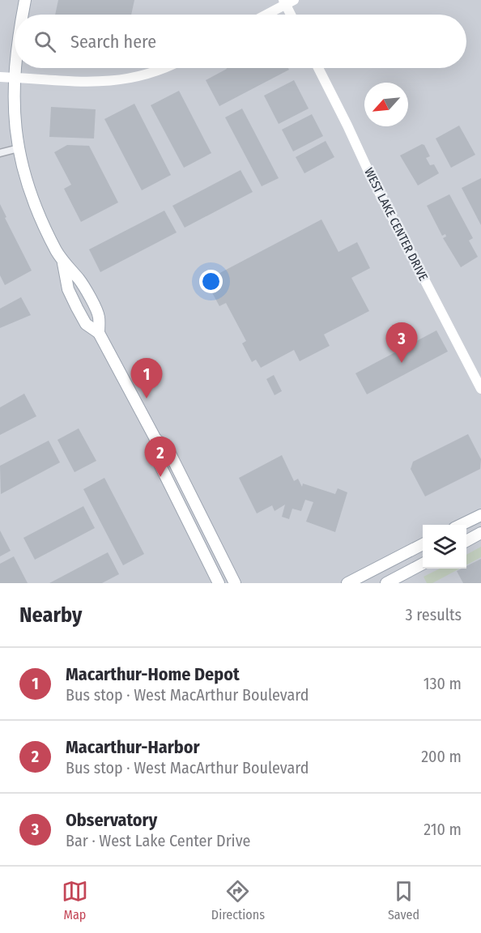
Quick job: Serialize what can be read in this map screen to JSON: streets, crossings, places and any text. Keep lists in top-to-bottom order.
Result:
{
  "streets": {
    "street": ["WEST LAKE CENTER DRIVE"]
  },
  "north": "bottom left",
  "page": {
    "search": "Search here",
    "pins": ["3", "1", "2"],
    "heading": ["Nearby", "3 results"],
    "list": [
      {
        "mark": "1",
        "name": "Macarthur-Home Depot",
        "note": "Bus stop · West MacArthur Boulevard",
        "value": "130 m"
      },
      {
        "mark": "2",
        "name": "Macarthur-Harbor",
        "note": "Bus stop · West MacArthur Boulevard",
        "value": "200 m"
      },
      {
        "mark": "3",
        "name": "Observatory",
        "note": "Bar · West Lake Center Drive",
        "value": "210 m"
      }
    ],
    "nav": ["Map", "Directions", "Saved"]
  }
}
